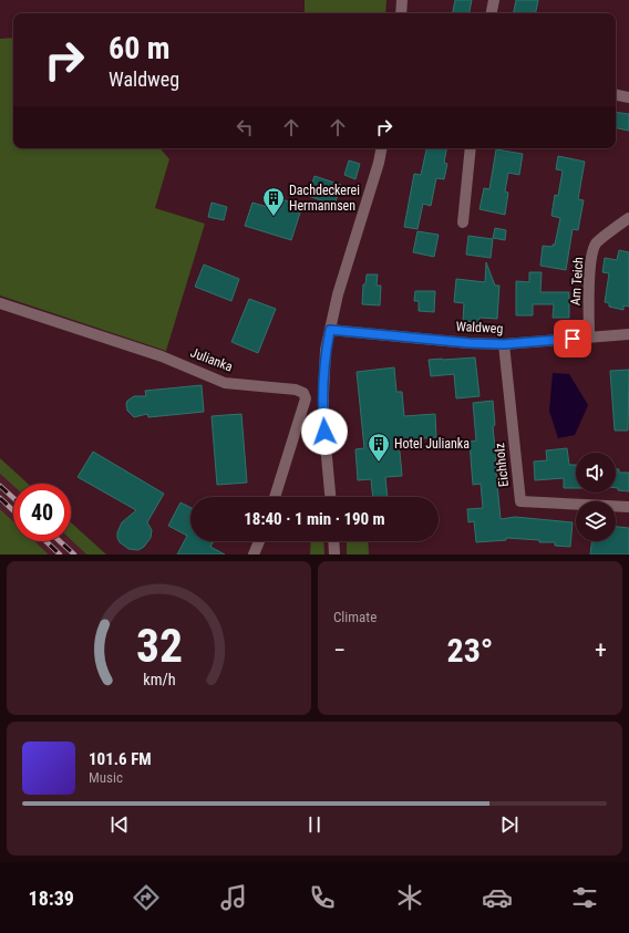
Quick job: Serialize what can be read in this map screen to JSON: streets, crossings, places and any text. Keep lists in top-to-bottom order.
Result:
{
  "streets": {
    "street": [
      "Am Teich",
      "Waldweg",
      "Julianka",
      "Eichholz"
    ]
  },
  "crossings": [
    ["Am Teich", "Waldweg"],
    ["Waldweg", "Eichholz"]
  ],
  "places": {
    "building": ["Dachdeckerei Hermannsen", "Hotel Julianka"]
  },
  "page": {
    "turn": ["60 m", "Waldweg"],
    "limit": "40",
    "trip": "18:40 · 1 min · 190 m",
    "tile": "Climate",
    "heat": ["−", "23°", "+"],
    "song": ["101.6 FM", "Music"],
    "tabs": "18:39",
    "gauge": ["32", "km/h"]
  }
}
